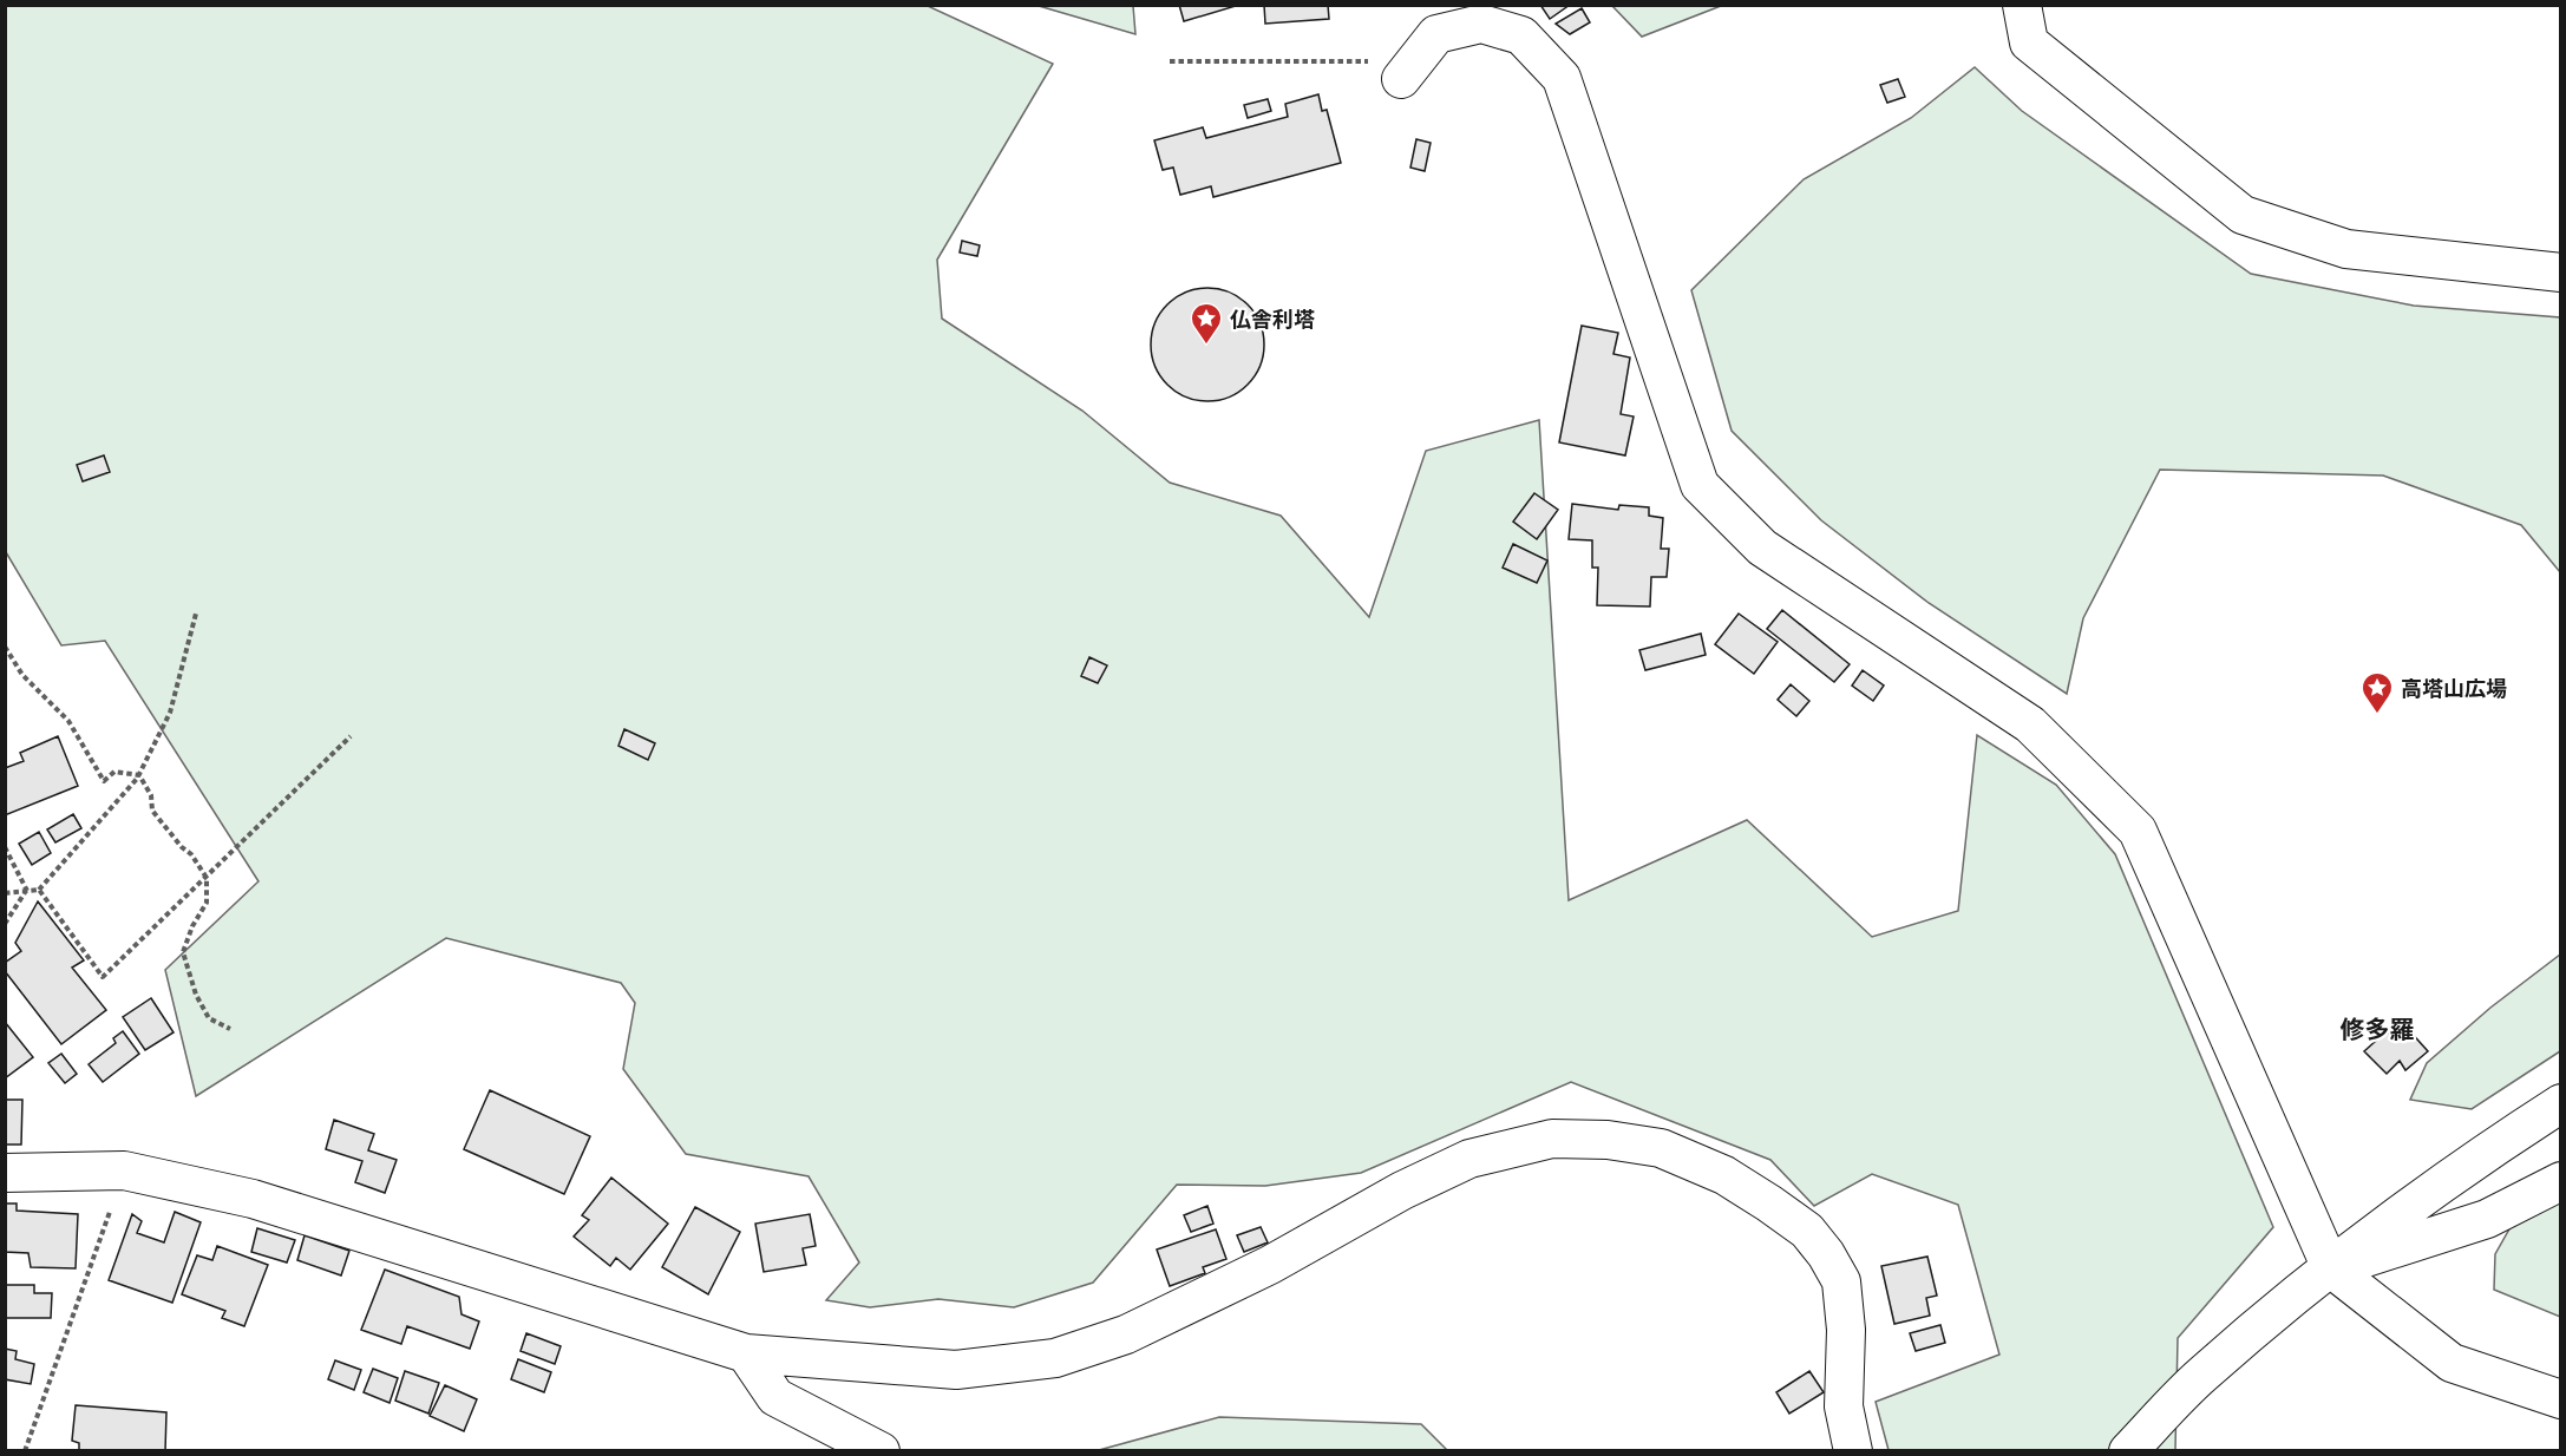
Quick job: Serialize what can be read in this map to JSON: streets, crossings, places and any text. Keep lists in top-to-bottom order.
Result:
{
  "districts": ["修多羅"],
  "places": {
    "place": ["仏舎利塔", "高塔山広場"]
  }
}
